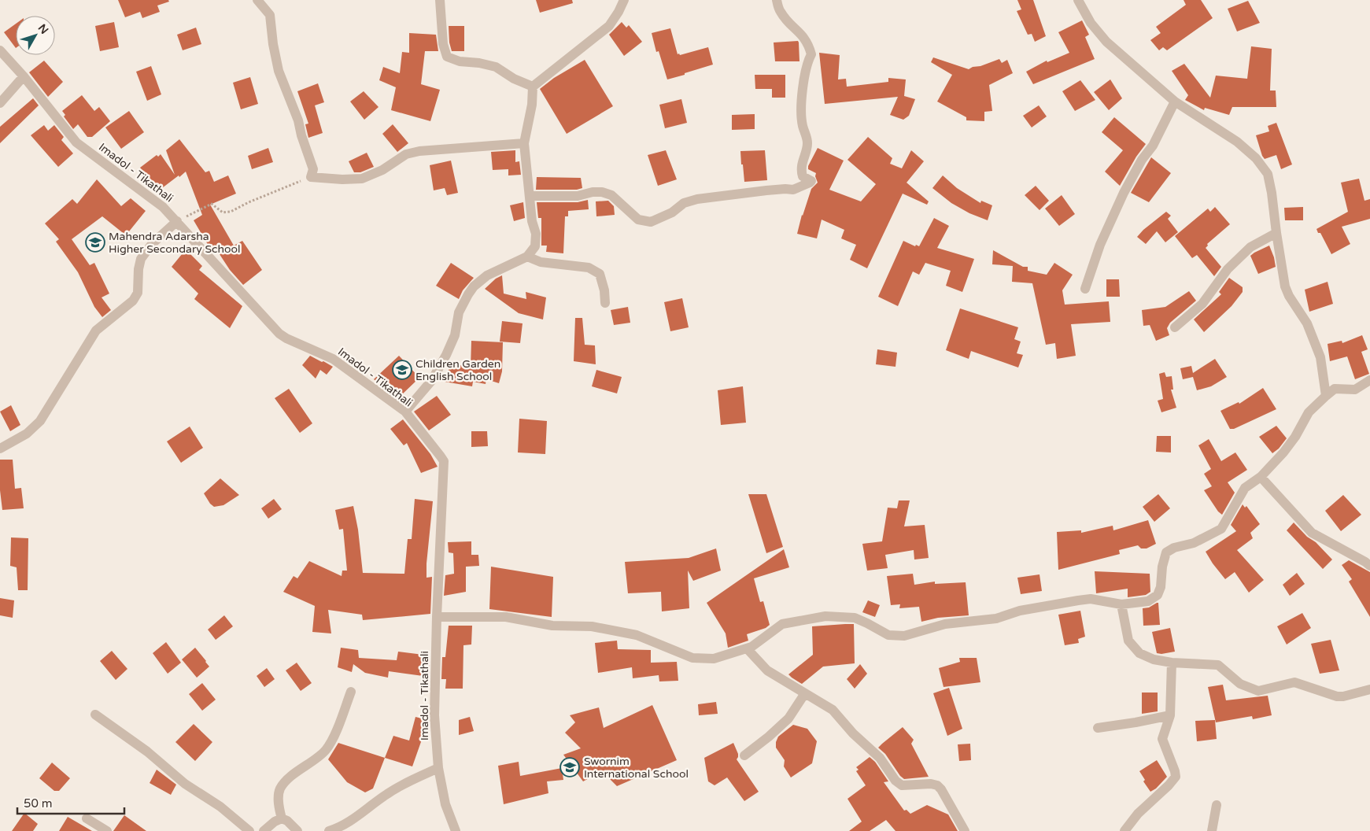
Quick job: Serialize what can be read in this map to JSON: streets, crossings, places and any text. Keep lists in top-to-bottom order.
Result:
{
  "streets": {
    "street": ["Imadol - Tikathali"]
  },
  "places": {
    "school or university": ["Mahendra Adarsha Higher Secondary School", "Children Garden English School", "Swornim International School"]
  },
  "scale_bar": "50 m",
  "north": "top right"
}
